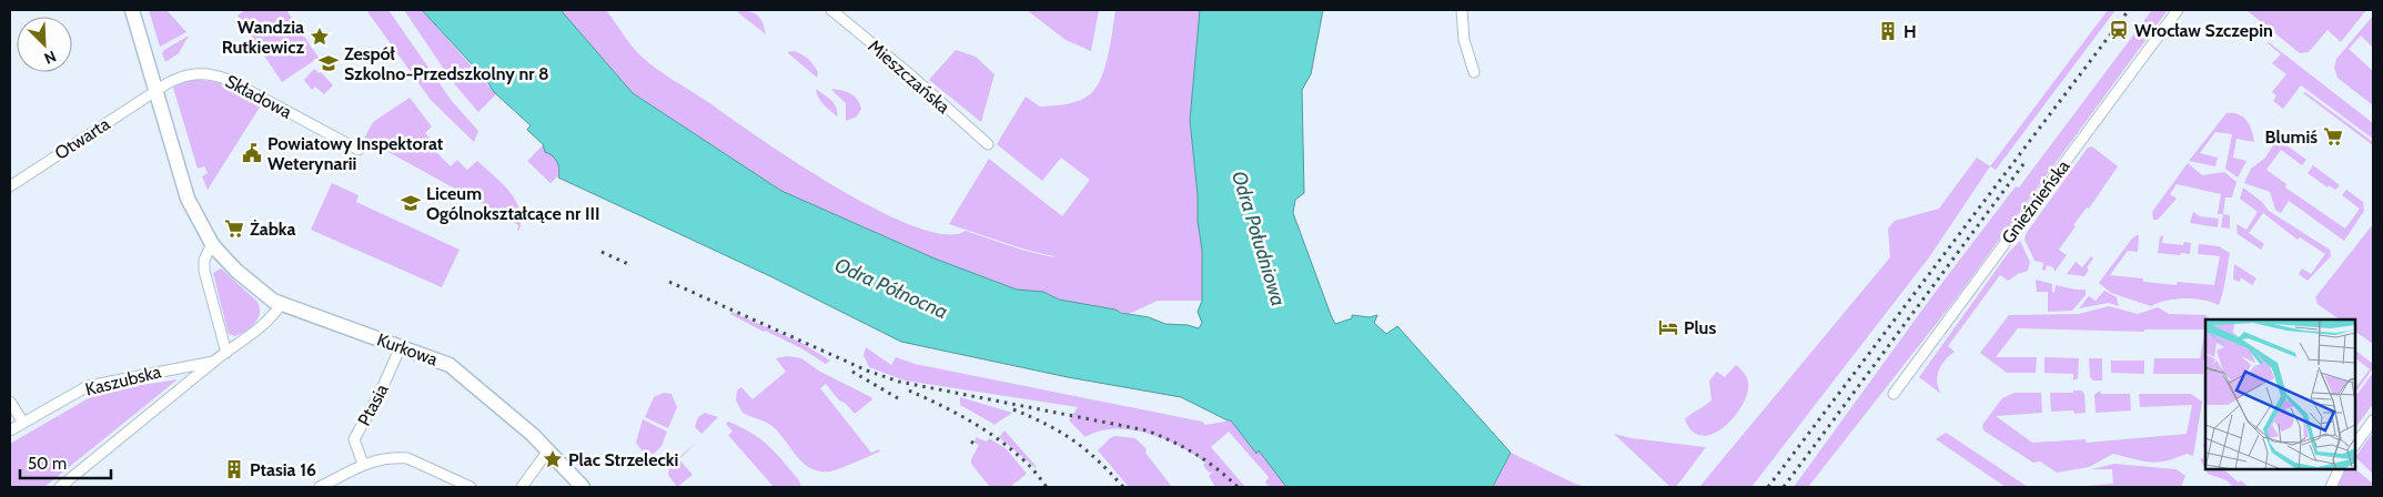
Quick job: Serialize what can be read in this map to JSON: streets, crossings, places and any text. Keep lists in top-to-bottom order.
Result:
{
  "streets": {
    "main road": ["Kurkowa"],
    "street": [
      "Mieszczańska",
      "Składowa",
      "Otwarta",
      "Gnieźnieńska",
      "Kaszubska",
      "Ptasia"
    ]
  },
  "crossings": [
    ["Składowa", "Otwarta"],
    ["Składowa", "Kurkowa"],
    ["Otwarta", "Kurkowa"],
    ["Kurkowa", "Kaszubska"],
    ["Kurkowa", "Ptasia"]
  ],
  "water": ["Odra Południowa", "Odra Północna"],
  "places": {
    "station": ["Wrocław Szczepin"],
    "building": ["H", "Ptasia 16"],
    "place": ["Wandzia Rutkiewicz", "Plac Strzelecki"],
    "school or university": ["Zespół Szkolno-Przedszkolny nr 8", "Liceum Ogólnokształcące nr III"],
    "supermarket": ["Blumiś", "Żabka"],
    "public building": ["Powiatowy Inspektorat Weterynarii"],
    "hotel": ["Plus"]
  },
  "scale_bar": "50 m",
  "north": "bottom right"
}
